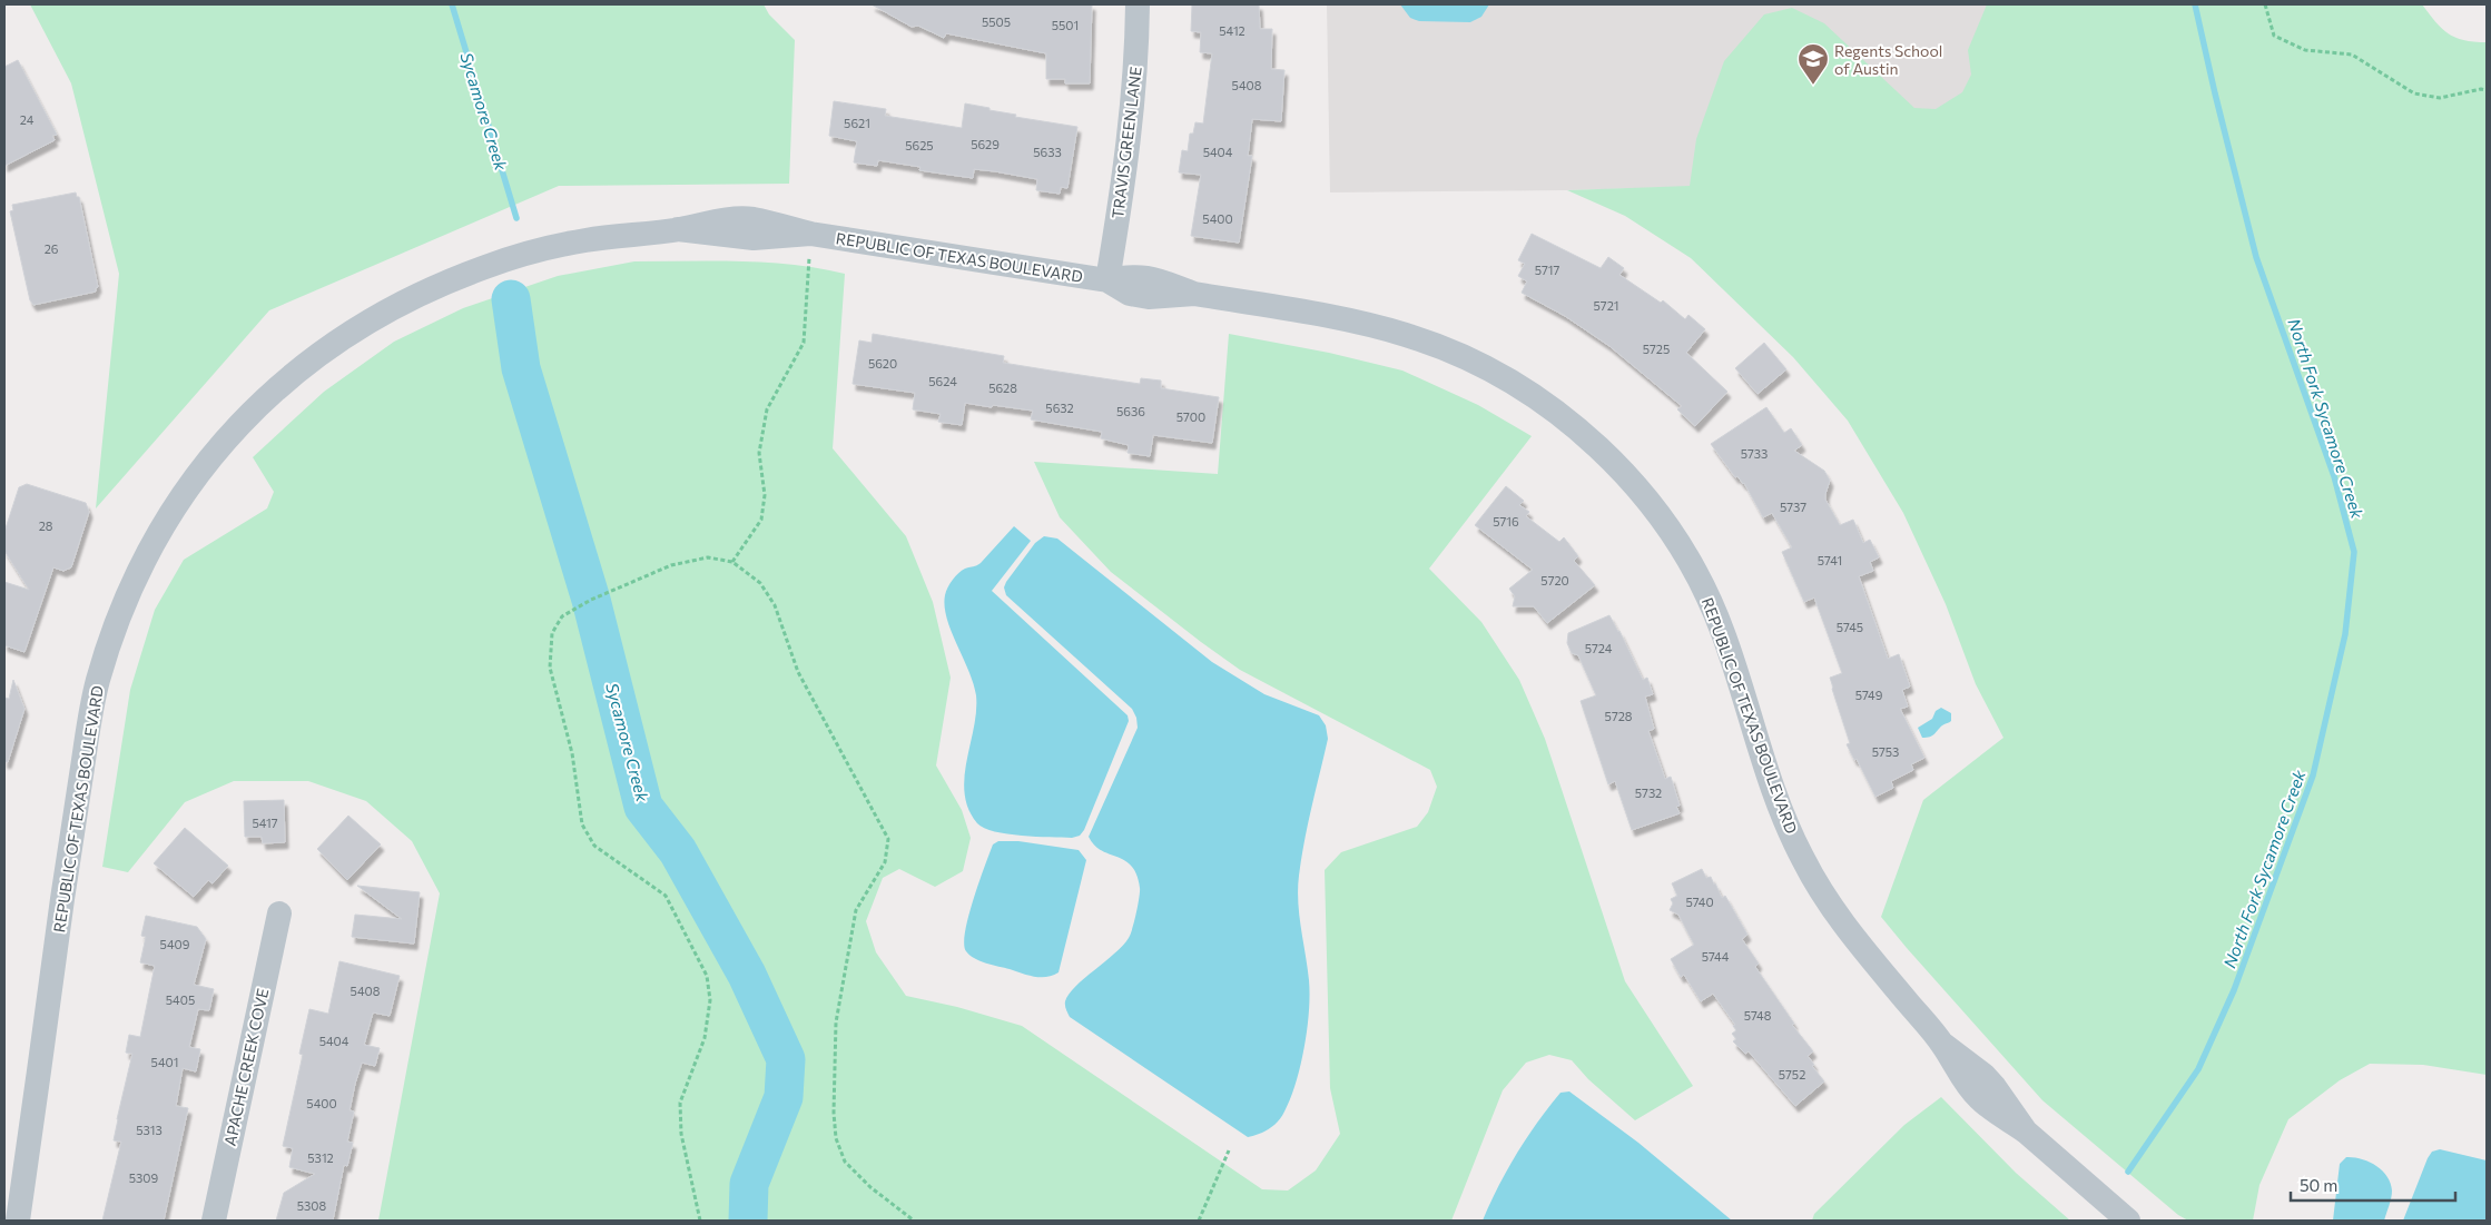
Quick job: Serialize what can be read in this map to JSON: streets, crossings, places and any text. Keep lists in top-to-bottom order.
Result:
{
  "streets": {
    "street": ["TRAVIS GREEN LANE", "REPUBLIC OF TEXAS BOULEVARD", "APACHE CREEK COVE"]
  },
  "crossings": [
    ["TRAVIS GREEN LANE", "REPUBLIC OF TEXAS BOULEVARD"]
  ],
  "water": ["Sycamore Creek", "North Fork Sycamore Creek"],
  "places": {
    "school or university": ["Regents School of Austin"]
  },
  "house_numbers": [
    "5505",
    "5501",
    "5412",
    "5408",
    "24",
    "5621",
    "5629",
    "5625",
    "5633",
    "5404",
    "5400",
    "26",
    "5717",
    "5721",
    "5725",
    "5620",
    "5624",
    "5628",
    "5632",
    "5636",
    "5700",
    "5733",
    "5737",
    "5716",
    "28",
    "5741",
    "5720",
    "5745",
    "5724",
    "5749",
    "5728",
    "5753",
    "5732",
    "5417",
    "5740",
    "5409",
    "5744",
    "5408",
    "5405",
    "5748",
    "5404",
    "5401",
    "5752",
    "5400",
    "5313",
    "5312",
    "5309",
    "5308"
  ],
  "scale_bar": "50 m"
}
